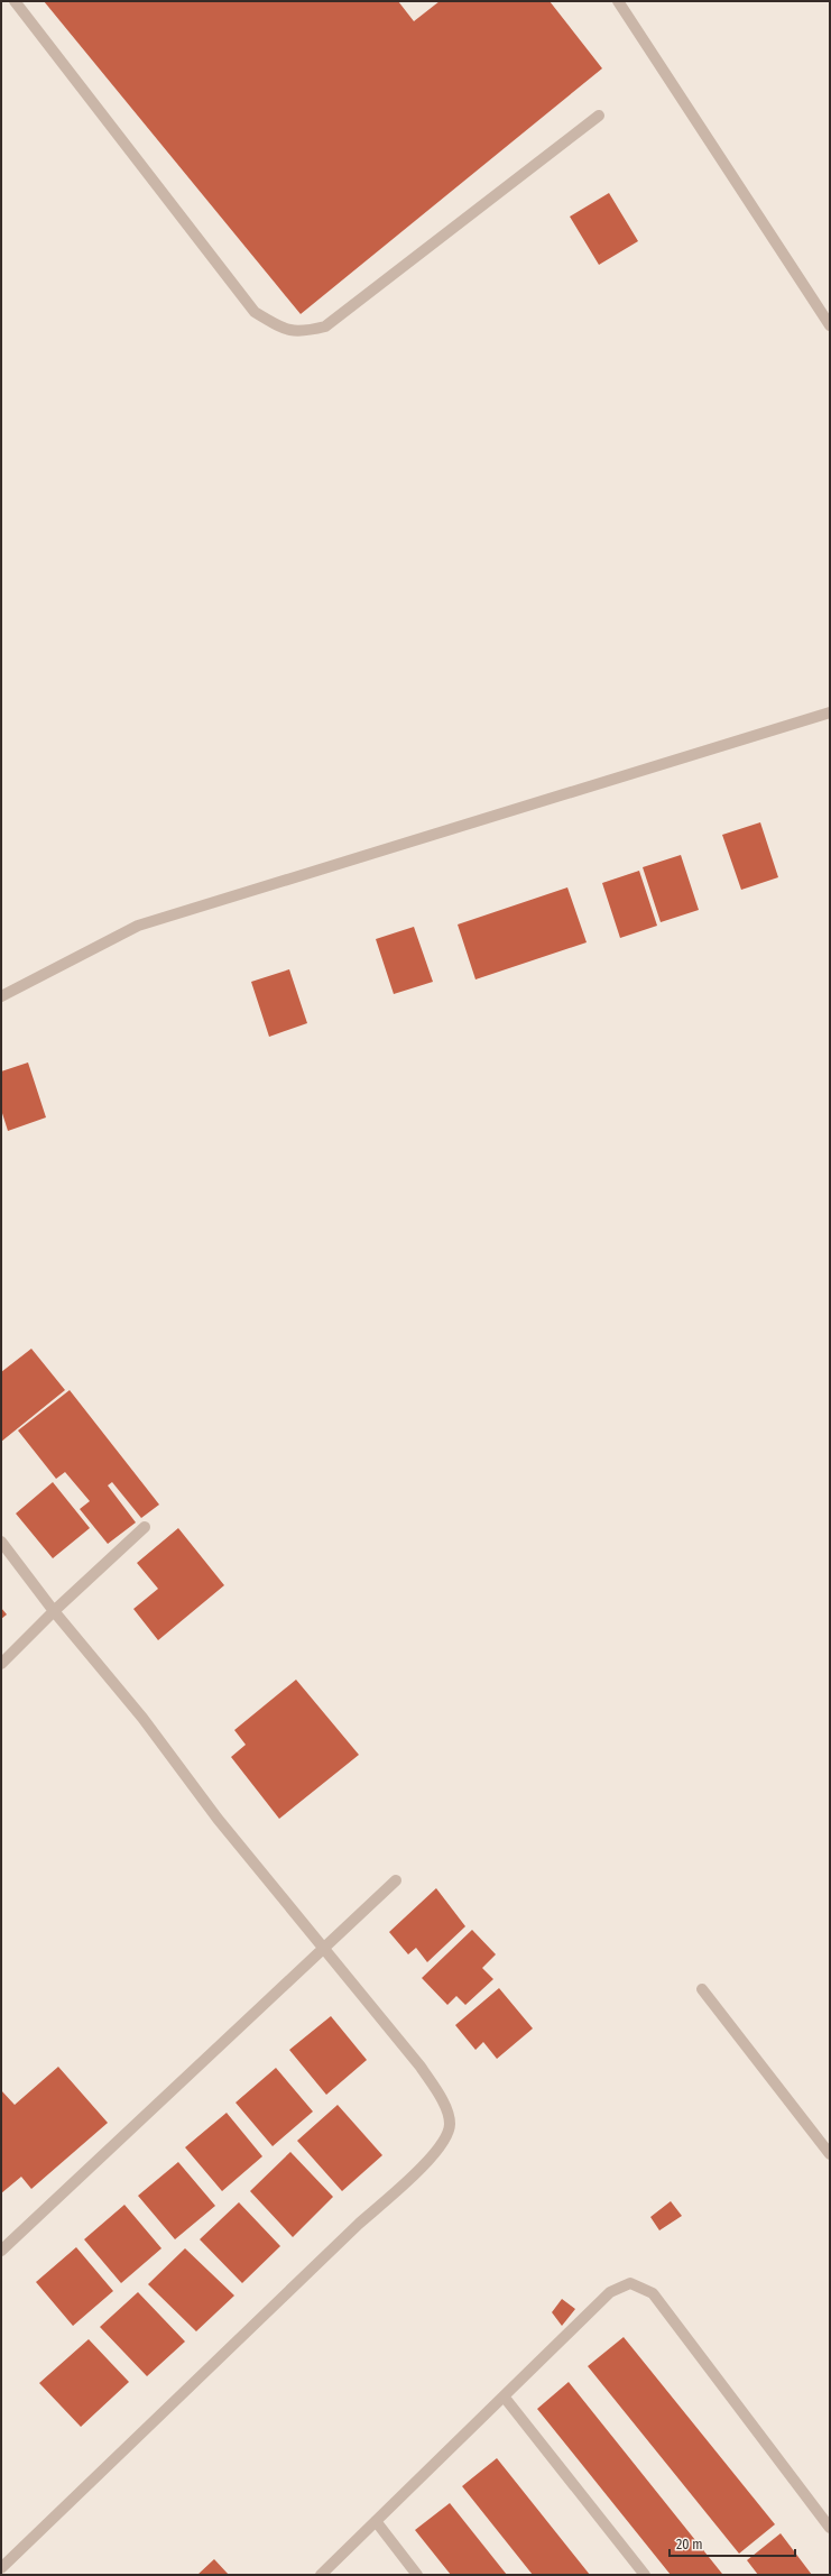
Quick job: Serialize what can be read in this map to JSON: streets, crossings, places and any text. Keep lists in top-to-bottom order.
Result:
{
  "scale_bar": "20 m"
}
